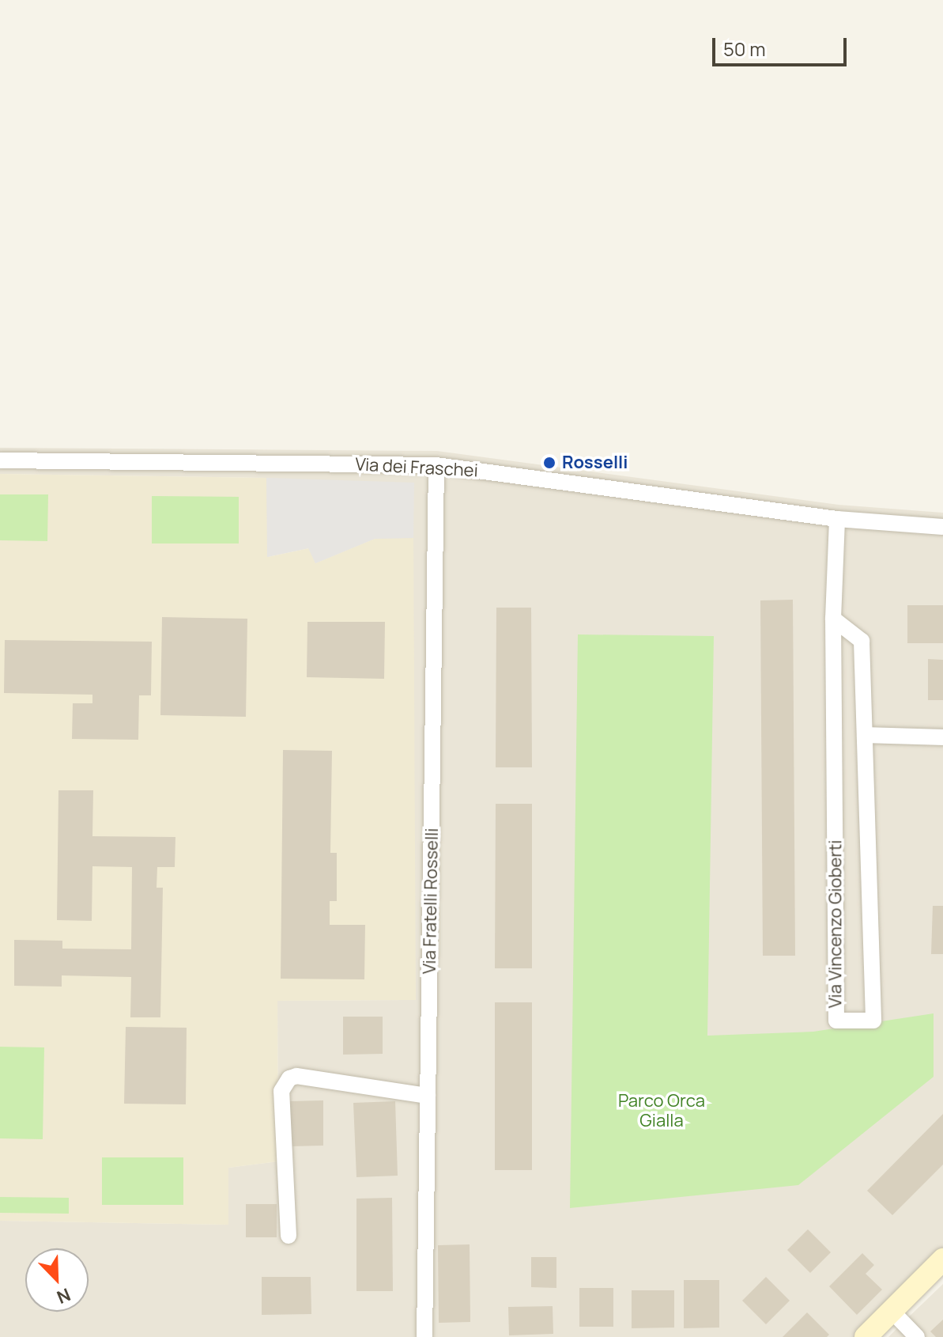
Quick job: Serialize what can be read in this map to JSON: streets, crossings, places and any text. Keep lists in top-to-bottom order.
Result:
{
  "streets": {
    "street": ["Via dei Fraschei", "Via Fratelli Rosselli", "Via Vincenzo Gioberti"]
  },
  "crossings": [
    ["Via dei Fraschei", "Via Fratelli Rosselli"],
    ["Via dei Fraschei", "Via Vincenzo Gioberti"]
  ],
  "parks": ["Parco Orca Gialla"],
  "places": ["Rosselli"],
  "scale_bar": "50 m",
  "north": "bottom right"
}
